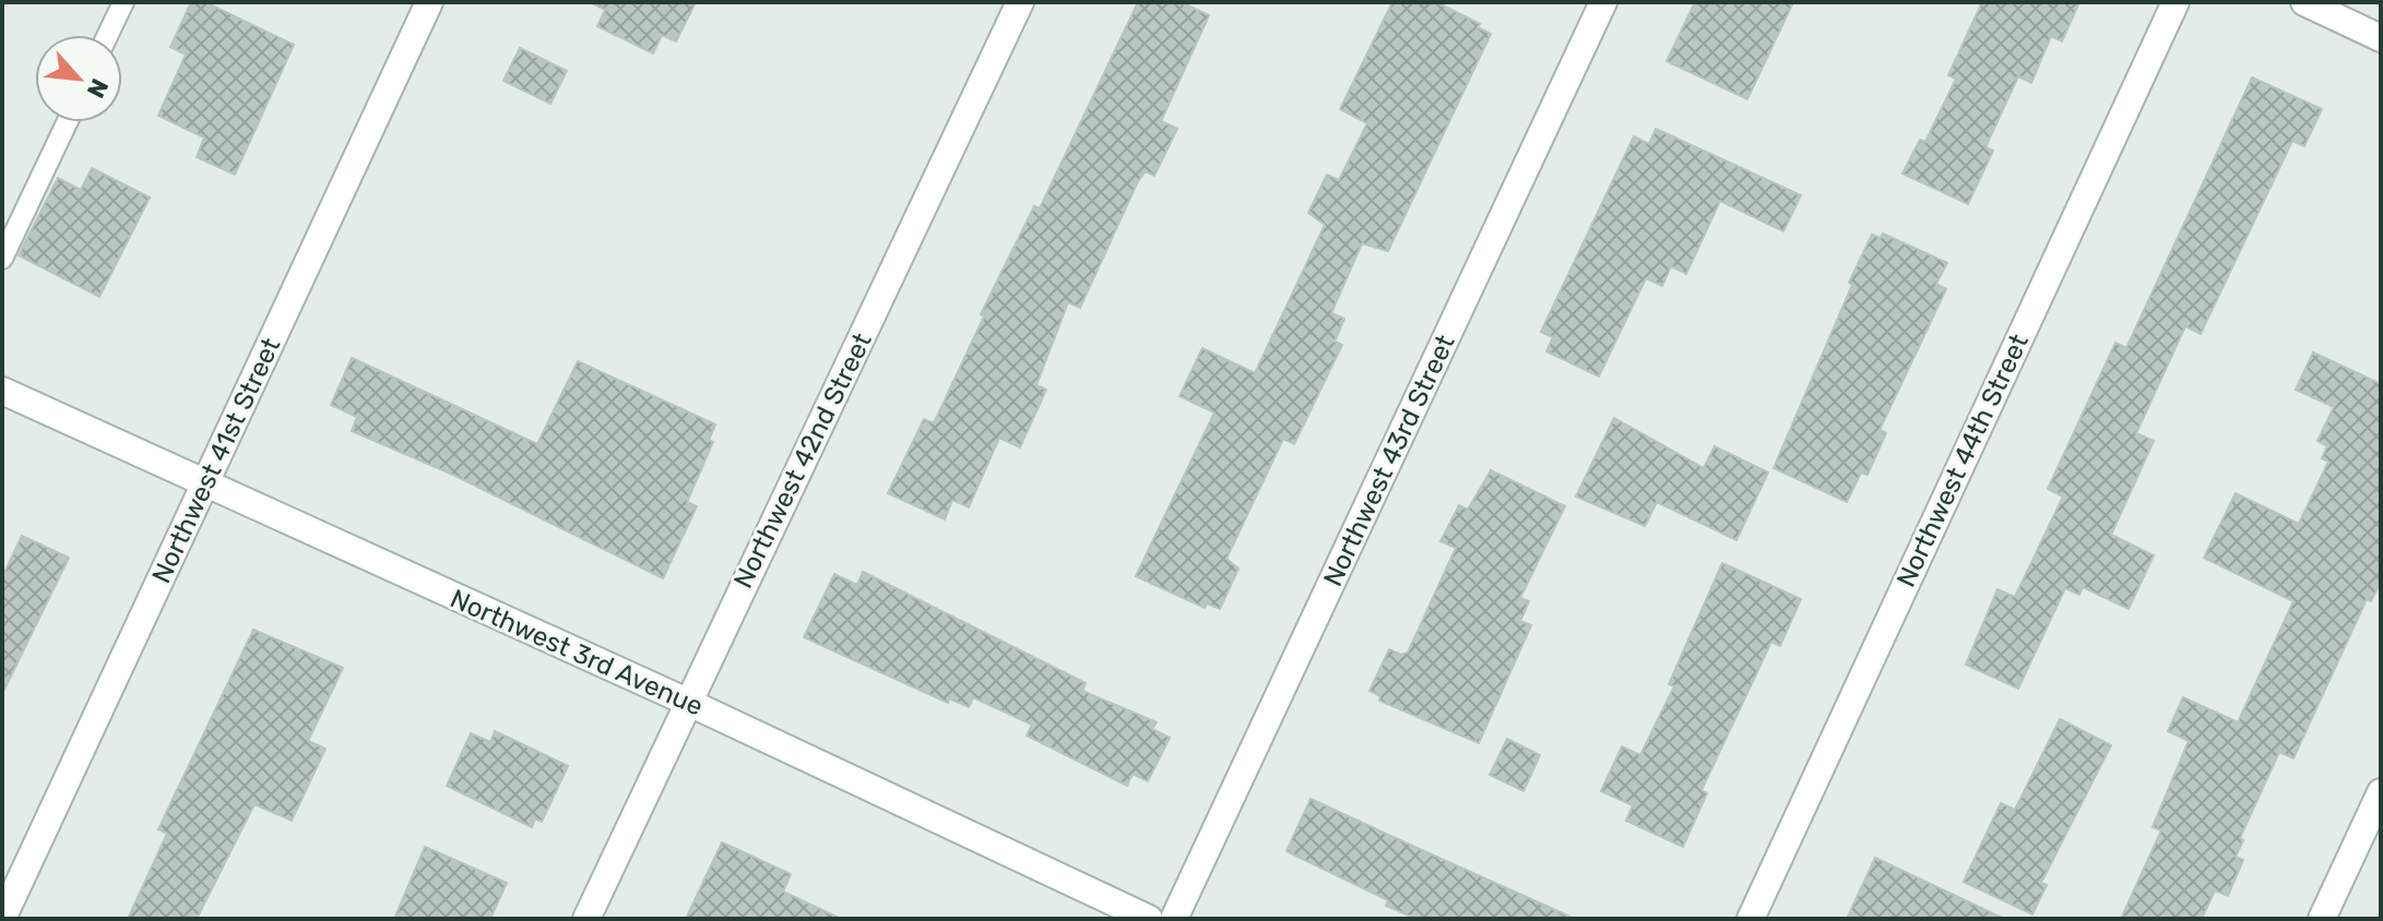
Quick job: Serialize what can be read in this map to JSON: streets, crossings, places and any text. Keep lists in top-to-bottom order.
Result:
{
  "streets": {
    "street": [
      "Northwest 41st Street",
      "Northwest 42nd Street",
      "Northwest 43rd Street",
      "Northwest 44th Street",
      "Northwest 3rd Avenue"
    ]
  },
  "crossings": [
    ["Northwest 41st Street", "Northwest 3rd Avenue"],
    ["Northwest 42nd Street", "Northwest 3rd Avenue"]
  ],
  "north": "bottom right"
}
